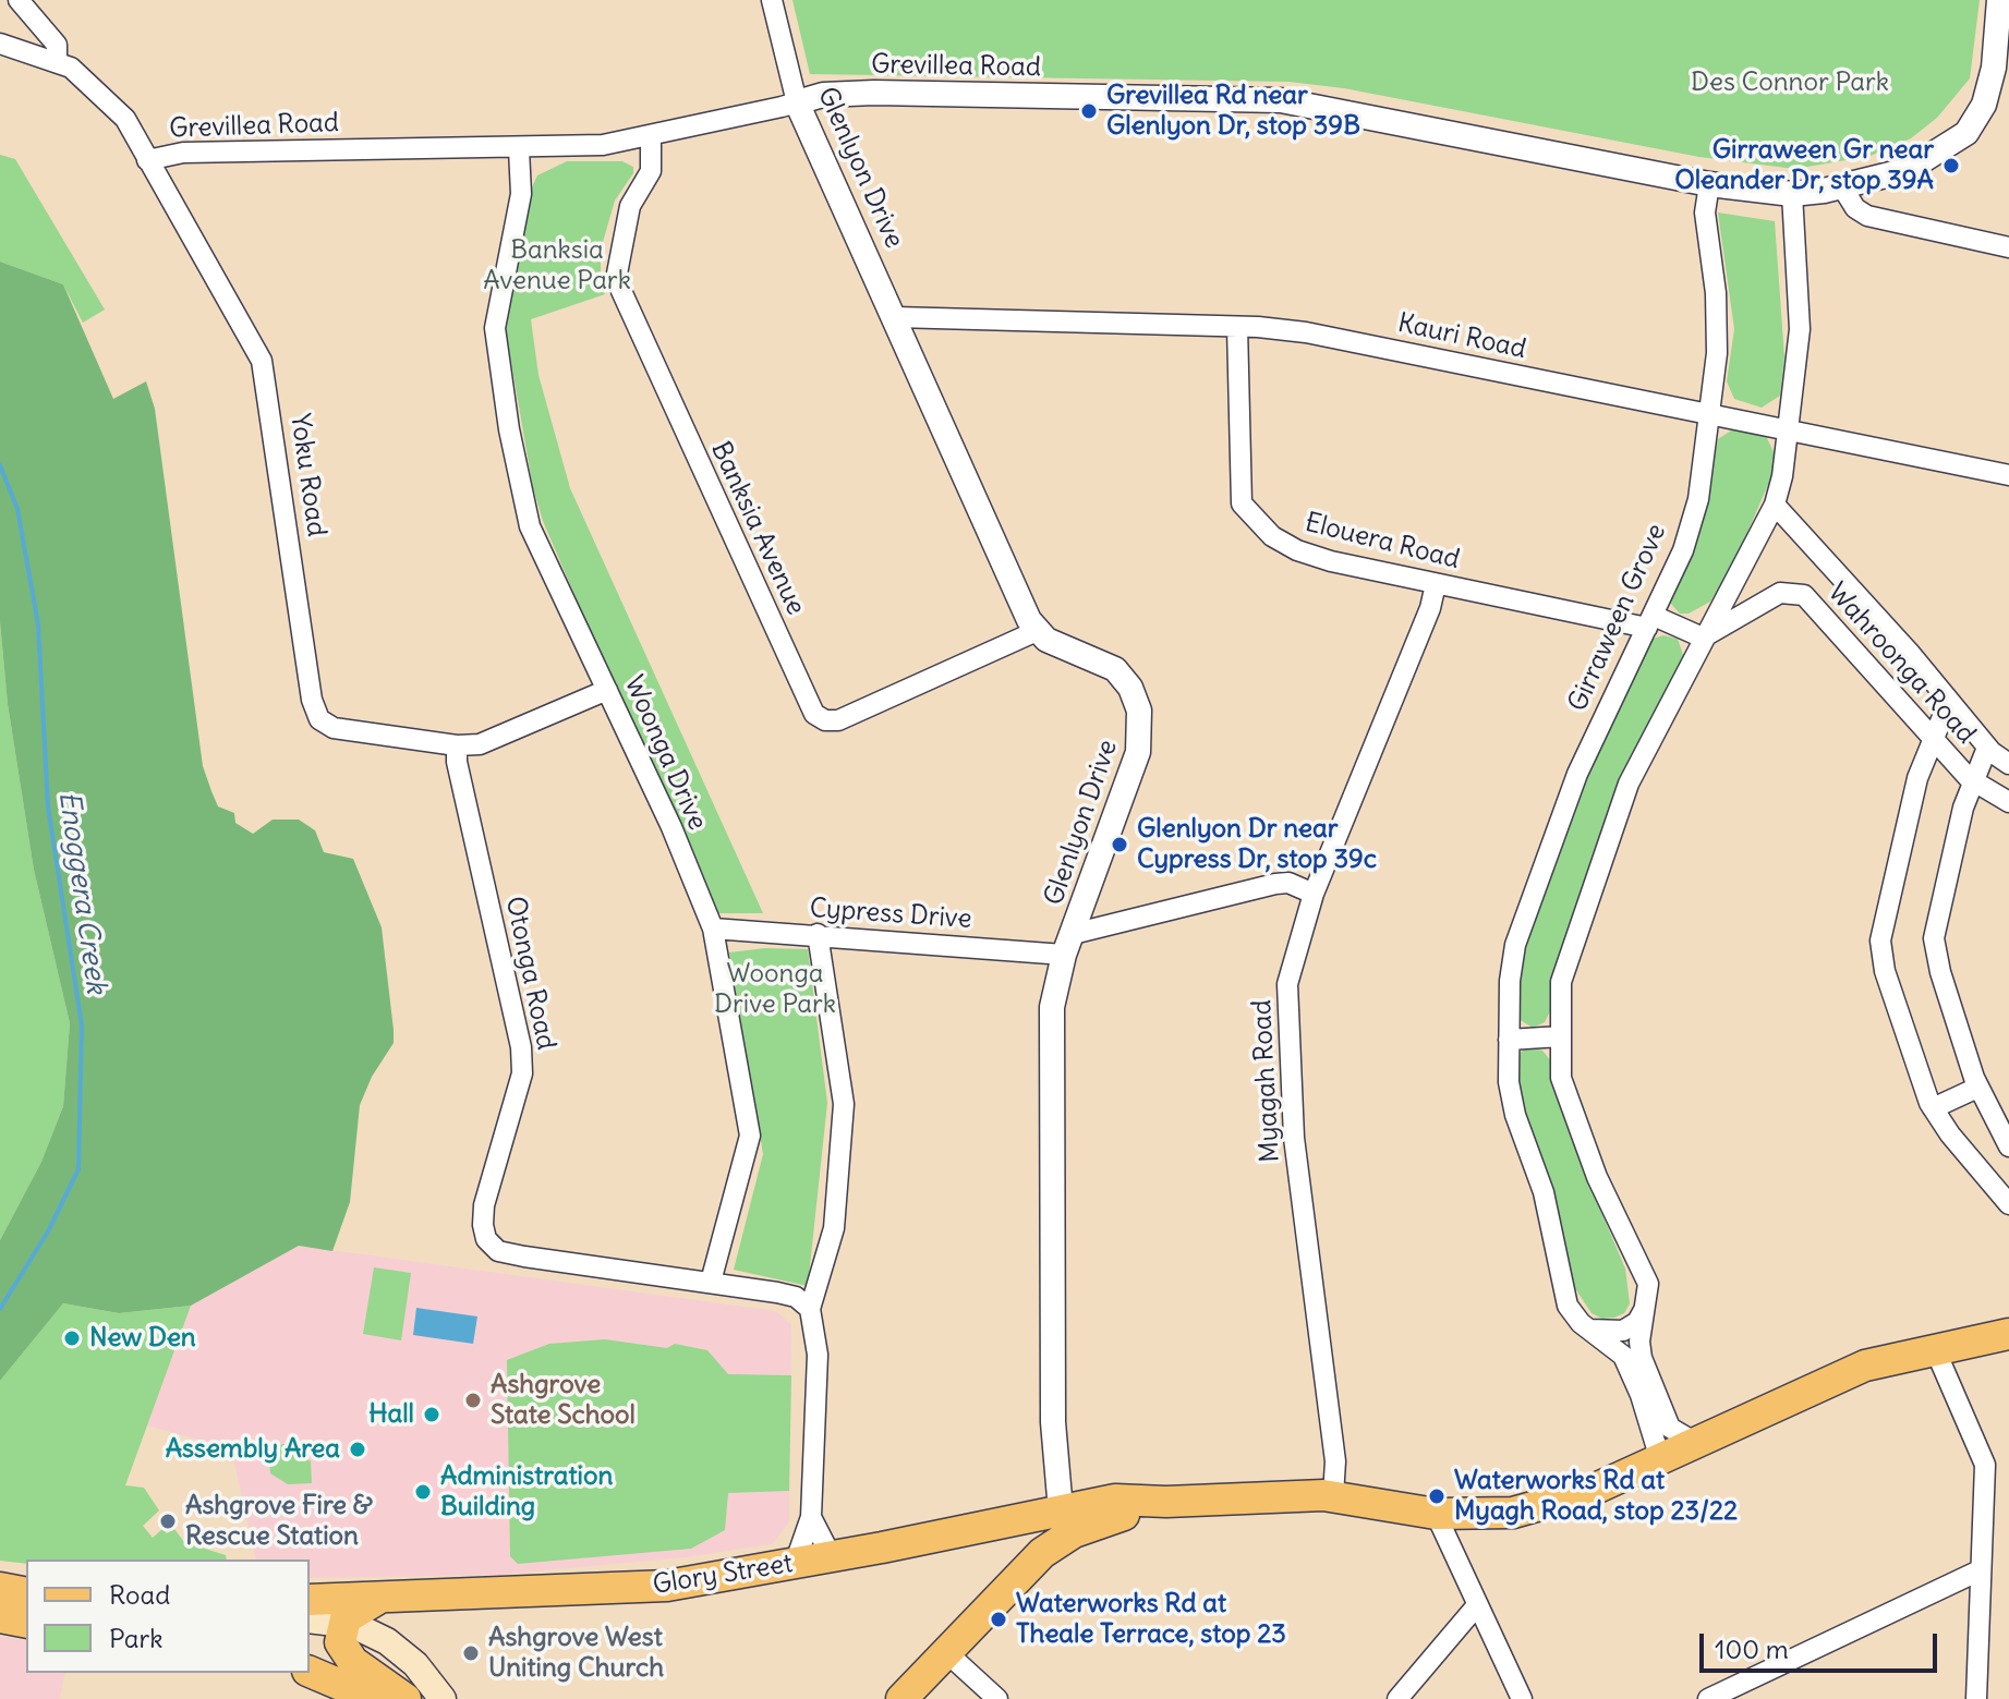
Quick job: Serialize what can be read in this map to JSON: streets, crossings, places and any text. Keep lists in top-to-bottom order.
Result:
{
  "streets": {
    "main road": ["Glory Street"],
    "street": [
      "Grevillea Road",
      "Glenlyon Drive",
      "Kauri Road",
      "Yoku Road",
      "Banksia Avenue",
      "Elouera Road",
      "Girraween Grove",
      "Wahroonga Road",
      "Woonga Drive",
      "Cypress Drive",
      "Otonga Road",
      "Myagah Road"
    ]
  },
  "crossings": [
    ["Grevillea Road", "Glenlyon Drive"],
    ["Grevillea Road", "Yoku Road"],
    ["Grevillea Road", "Banksia Avenue"],
    ["Grevillea Road", "Girraween Grove"],
    ["Grevillea Road", "Woonga Drive"],
    ["Glenlyon Drive", "Kauri Road"],
    ["Glenlyon Drive", "Banksia Avenue"],
    ["Glenlyon Drive", "Cypress Drive"],
    ["Glenlyon Drive", "Glory Street"],
    ["Kauri Road", "Elouera Road"],
    ["Kauri Road", "Girraween Grove"],
    ["Yoku Road", "Woonga Drive"],
    ["Yoku Road", "Otonga Road"],
    ["Elouera Road", "Girraween Grove"],
    ["Elouera Road", "Wahroonga Road"],
    ["Elouera Road", "Myagah Road"],
    ["Girraween Grove", "Wahroonga Road"],
    ["Woonga Drive", "Cypress Drive"],
    ["Woonga Drive", "Otonga Road"],
    ["Cypress Drive", "Myagah Road"]
  ],
  "water": ["Enoggera Creek"],
  "parks": ["Des Connor Park", "Banksia Avenue Park", "Woonga Drive Park"],
  "places": [
    "Grevillea Rd near Glenlyon Dr, stop 39B",
    "Girraween Gr near Oleander Dr, stop 39A",
    "Glenlyon Dr near Cypress Dr, stop 39c",
    "New Den",
    "Ashgrove State School",
    "Hall",
    "Assembly Area",
    "Administration Building",
    "Waterworks Rd at Myagh Road, stop 23/22",
    "Ashgrove Fire & Rescue Station",
    "Waterworks Rd at Theale Terrace, stop 23",
    "Ashgrove West Uniting Church"
  ],
  "legend": ["Road", "Park"],
  "scale_bar": "100 m"
}
